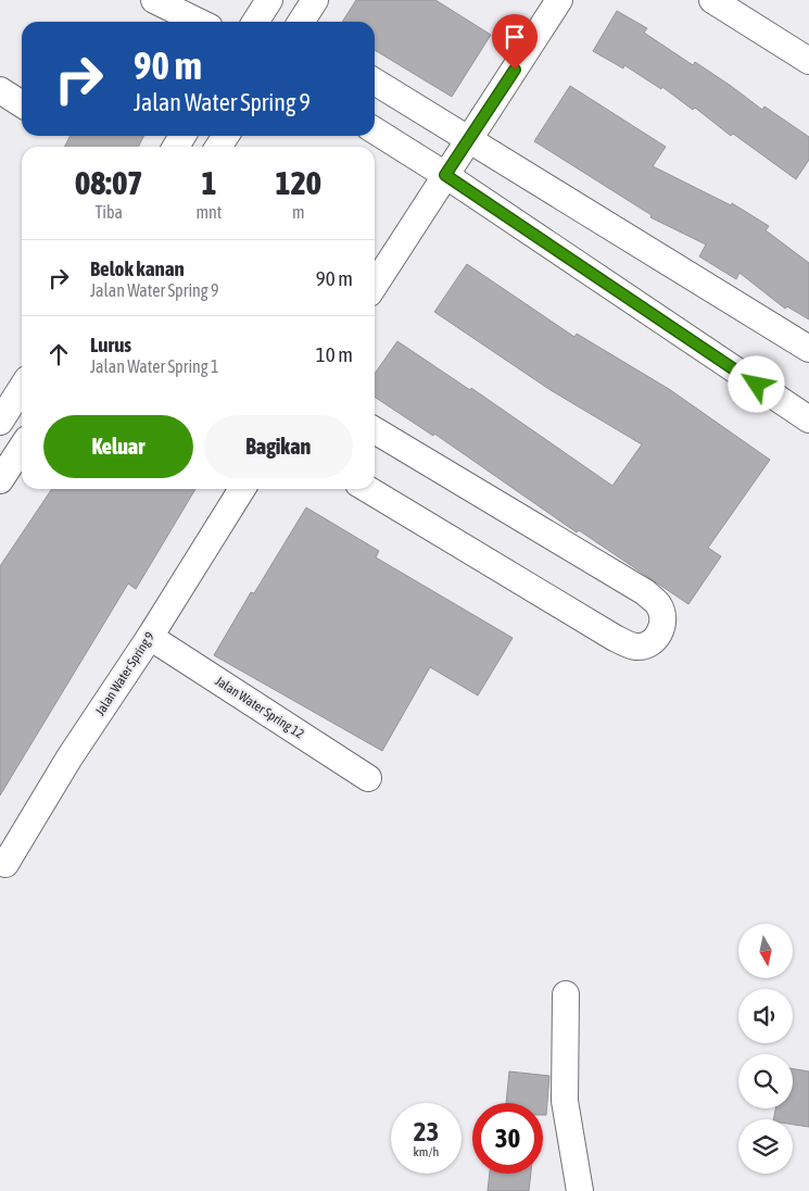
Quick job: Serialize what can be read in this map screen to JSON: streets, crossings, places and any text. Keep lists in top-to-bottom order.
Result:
{
  "streets": {
    "street": ["Jalan Water Spring 9", "Jalan Water Spring 12"]
  },
  "crossings": [
    ["Jalan Water Spring 9", "Jalan Water Spring 12"]
  ],
  "north": "bottom",
  "page": {
    "turn": ["90 m", "Jalan Water Spring 9"],
    "eta": [
      "08:07",
      "Tiba",
      "1",
      "mnt",
      "120",
      "m"
    ],
    "list": [
      {
        "name": "Belok kanan",
        "note": "Jalan Water Spring 9",
        "value": "90 m"
      },
      {
        "name": "Lurus",
        "note": "Jalan Water Spring 1",
        "value": "10 m"
      }
    ],
    "buttons": ["Keluar", "Bagikan"],
    "speed": "23 km/h",
    "limit": "30"
  }
}
